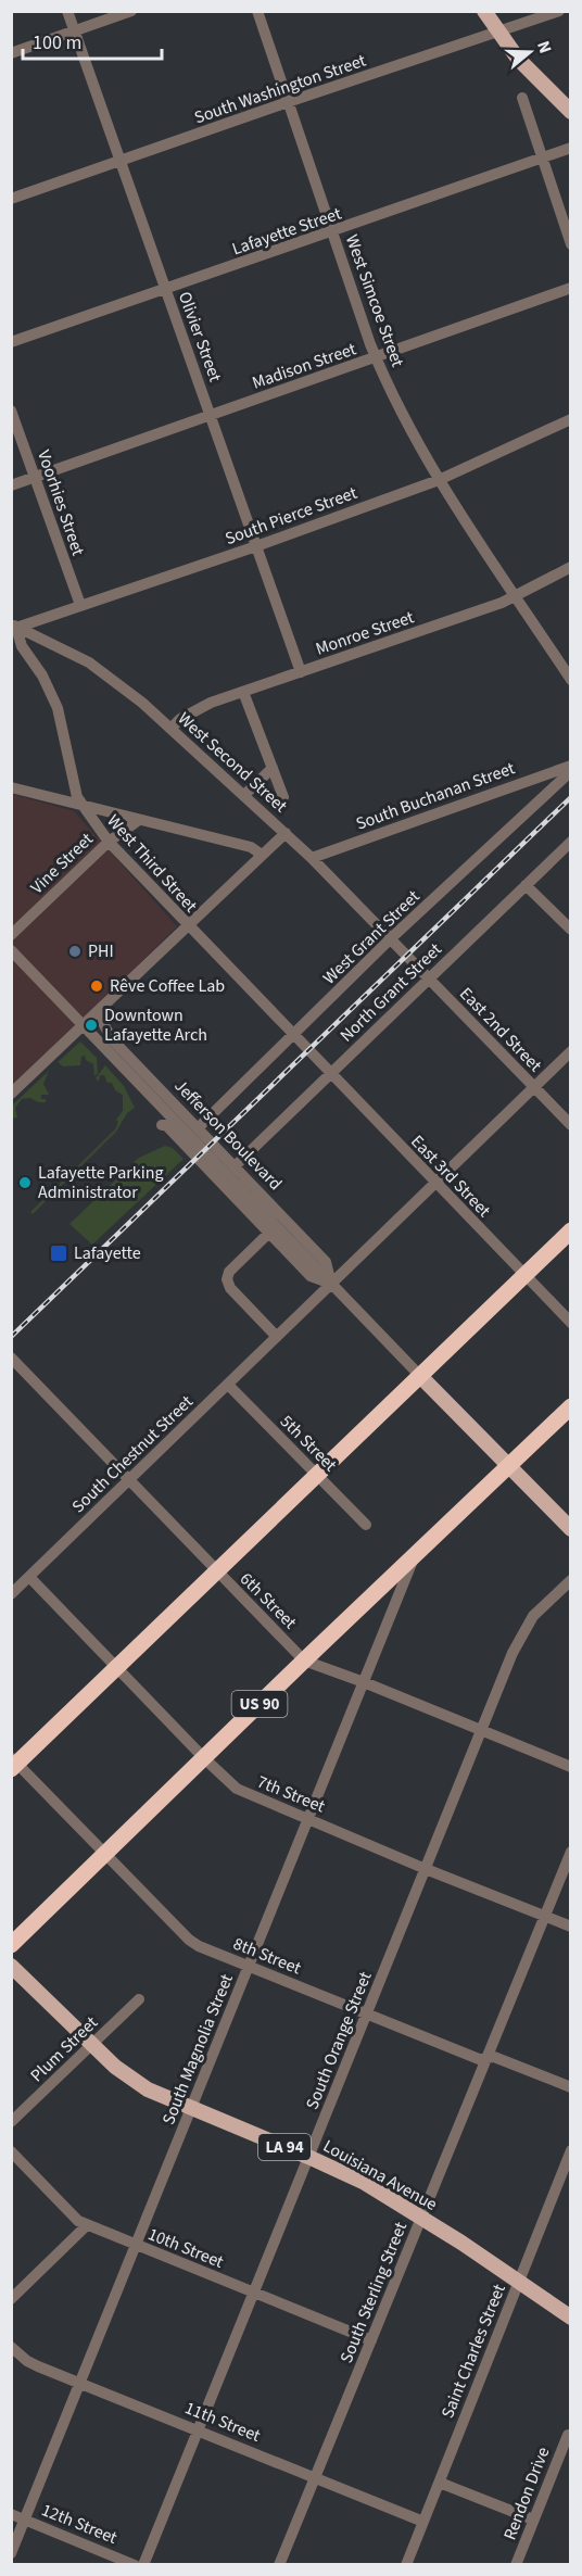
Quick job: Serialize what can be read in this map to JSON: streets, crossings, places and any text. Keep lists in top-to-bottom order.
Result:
{
  "streets": {
    "highway": ["US 90"],
    "main road": ["Jefferson Boulevard", "LA 94", "Louisiana Avenue"],
    "street": [
      "South Washington Street",
      "Lafayette Street",
      "West Simcoe Street",
      "Olivier Street",
      "Madison Street",
      "Voorhies Street",
      "South Pierce Street",
      "Monroe Street",
      "West Second Street",
      "South Buchanan Street",
      "Vine Street",
      "West Third Street",
      "West Grant Street",
      "North Grant Street",
      "East 2nd Street",
      "East 3rd Street",
      "5th Street",
      "South Chestnut Street",
      "6th Street",
      "7th Street",
      "8th Street",
      "South Orange Street",
      "Plum Street",
      "South Magnolia Street",
      "10th Street",
      "South Sterling Street",
      "Saint Charles Street",
      "11th Street",
      "Rendon Drive",
      "12th Street"
    ]
  },
  "crossings": [
    ["South Washington Street", "West Simcoe Street"],
    ["South Washington Street", "Olivier Street"],
    ["Lafayette Street", "West Simcoe Street"],
    ["Lafayette Street", "Olivier Street"],
    ["West Simcoe Street", "Madison Street"],
    ["West Simcoe Street", "South Pierce Street"],
    ["West Simcoe Street", "Monroe Street"],
    ["Olivier Street", "Madison Street"],
    ["Olivier Street", "South Pierce Street"],
    ["Olivier Street", "Monroe Street"],
    ["Madison Street", "Voorhies Street"],
    ["Voorhies Street", "South Pierce Street"],
    ["South Pierce Street", "West Second Street"],
    ["South Pierce Street", "West Third Street"],
    ["Monroe Street", "West Second Street"],
    ["West Second Street", "South Buchanan Street"],
    ["West Second Street", "West Third Street"],
    ["West Second Street", "West Grant Street"],
    ["West Second Street", "East 2nd Street"],
    ["Vine Street", "West Third Street"],
    ["West Third Street", "West Grant Street"],
    ["West Third Street", "East 3rd Street"],
    ["West Grant Street", "Jefferson Boulevard"],
    ["North Grant Street", "East 2nd Street"],
    ["North Grant Street", "Jefferson Boulevard"],
    ["North Grant Street", "East 3rd Street"],
    ["East 2nd Street", "South Chestnut Street"],
    ["Jefferson Boulevard", "South Chestnut Street"],
    ["Jefferson Boulevard", "US 90"],
    ["East 3rd Street", "South Chestnut Street"],
    ["5th Street", "South Chestnut Street"],
    ["South Chestnut Street", "6th Street"],
    ["South Chestnut Street", "7th Street"],
    ["6th Street", "US 90"],
    ["6th Street", "South Orange Street"],
    ["6th Street", "South Magnolia Street"],
    ["US 90", "7th Street"],
    ["US 90", "8th Street"],
    ["US 90", "South Magnolia Street"],
    ["7th Street", "South Orange Street"],
    ["7th Street", "South Magnolia Street"],
    ["7th Street", "South Sterling Street"],
    ["8th Street", "South Orange Street"],
    ["8th Street", "South Magnolia Street"],
    ["8th Street", "South Sterling Street"],
    ["South Orange Street", "Louisiana Avenue"],
    ["South Orange Street", "10th Street"],
    ["South Orange Street", "11th Street"],
    ["Plum Street", "Louisiana Avenue"],
    ["South Magnolia Street", "Louisiana Avenue"],
    ["South Magnolia Street", "10th Street"],
    ["South Magnolia Street", "11th Street"],
    ["South Magnolia Street", "12th Street"],
    ["Louisiana Avenue", "South Sterling Street"],
    ["Louisiana Avenue", "Saint Charles Street"],
    ["10th Street", "South Sterling Street"],
    ["South Sterling Street", "11th Street"],
    ["Saint Charles Street", "11th Street"]
  ],
  "places": {
    "other": [
      "PHI",
      "Rêve Coffee Lab",
      "Downtown Lafayette Arch",
      "Lafayette Parking Administrator"
    ],
    "transit": ["Lafayette"]
  },
  "scale_bar": "100 m",
  "north": "right"
}
